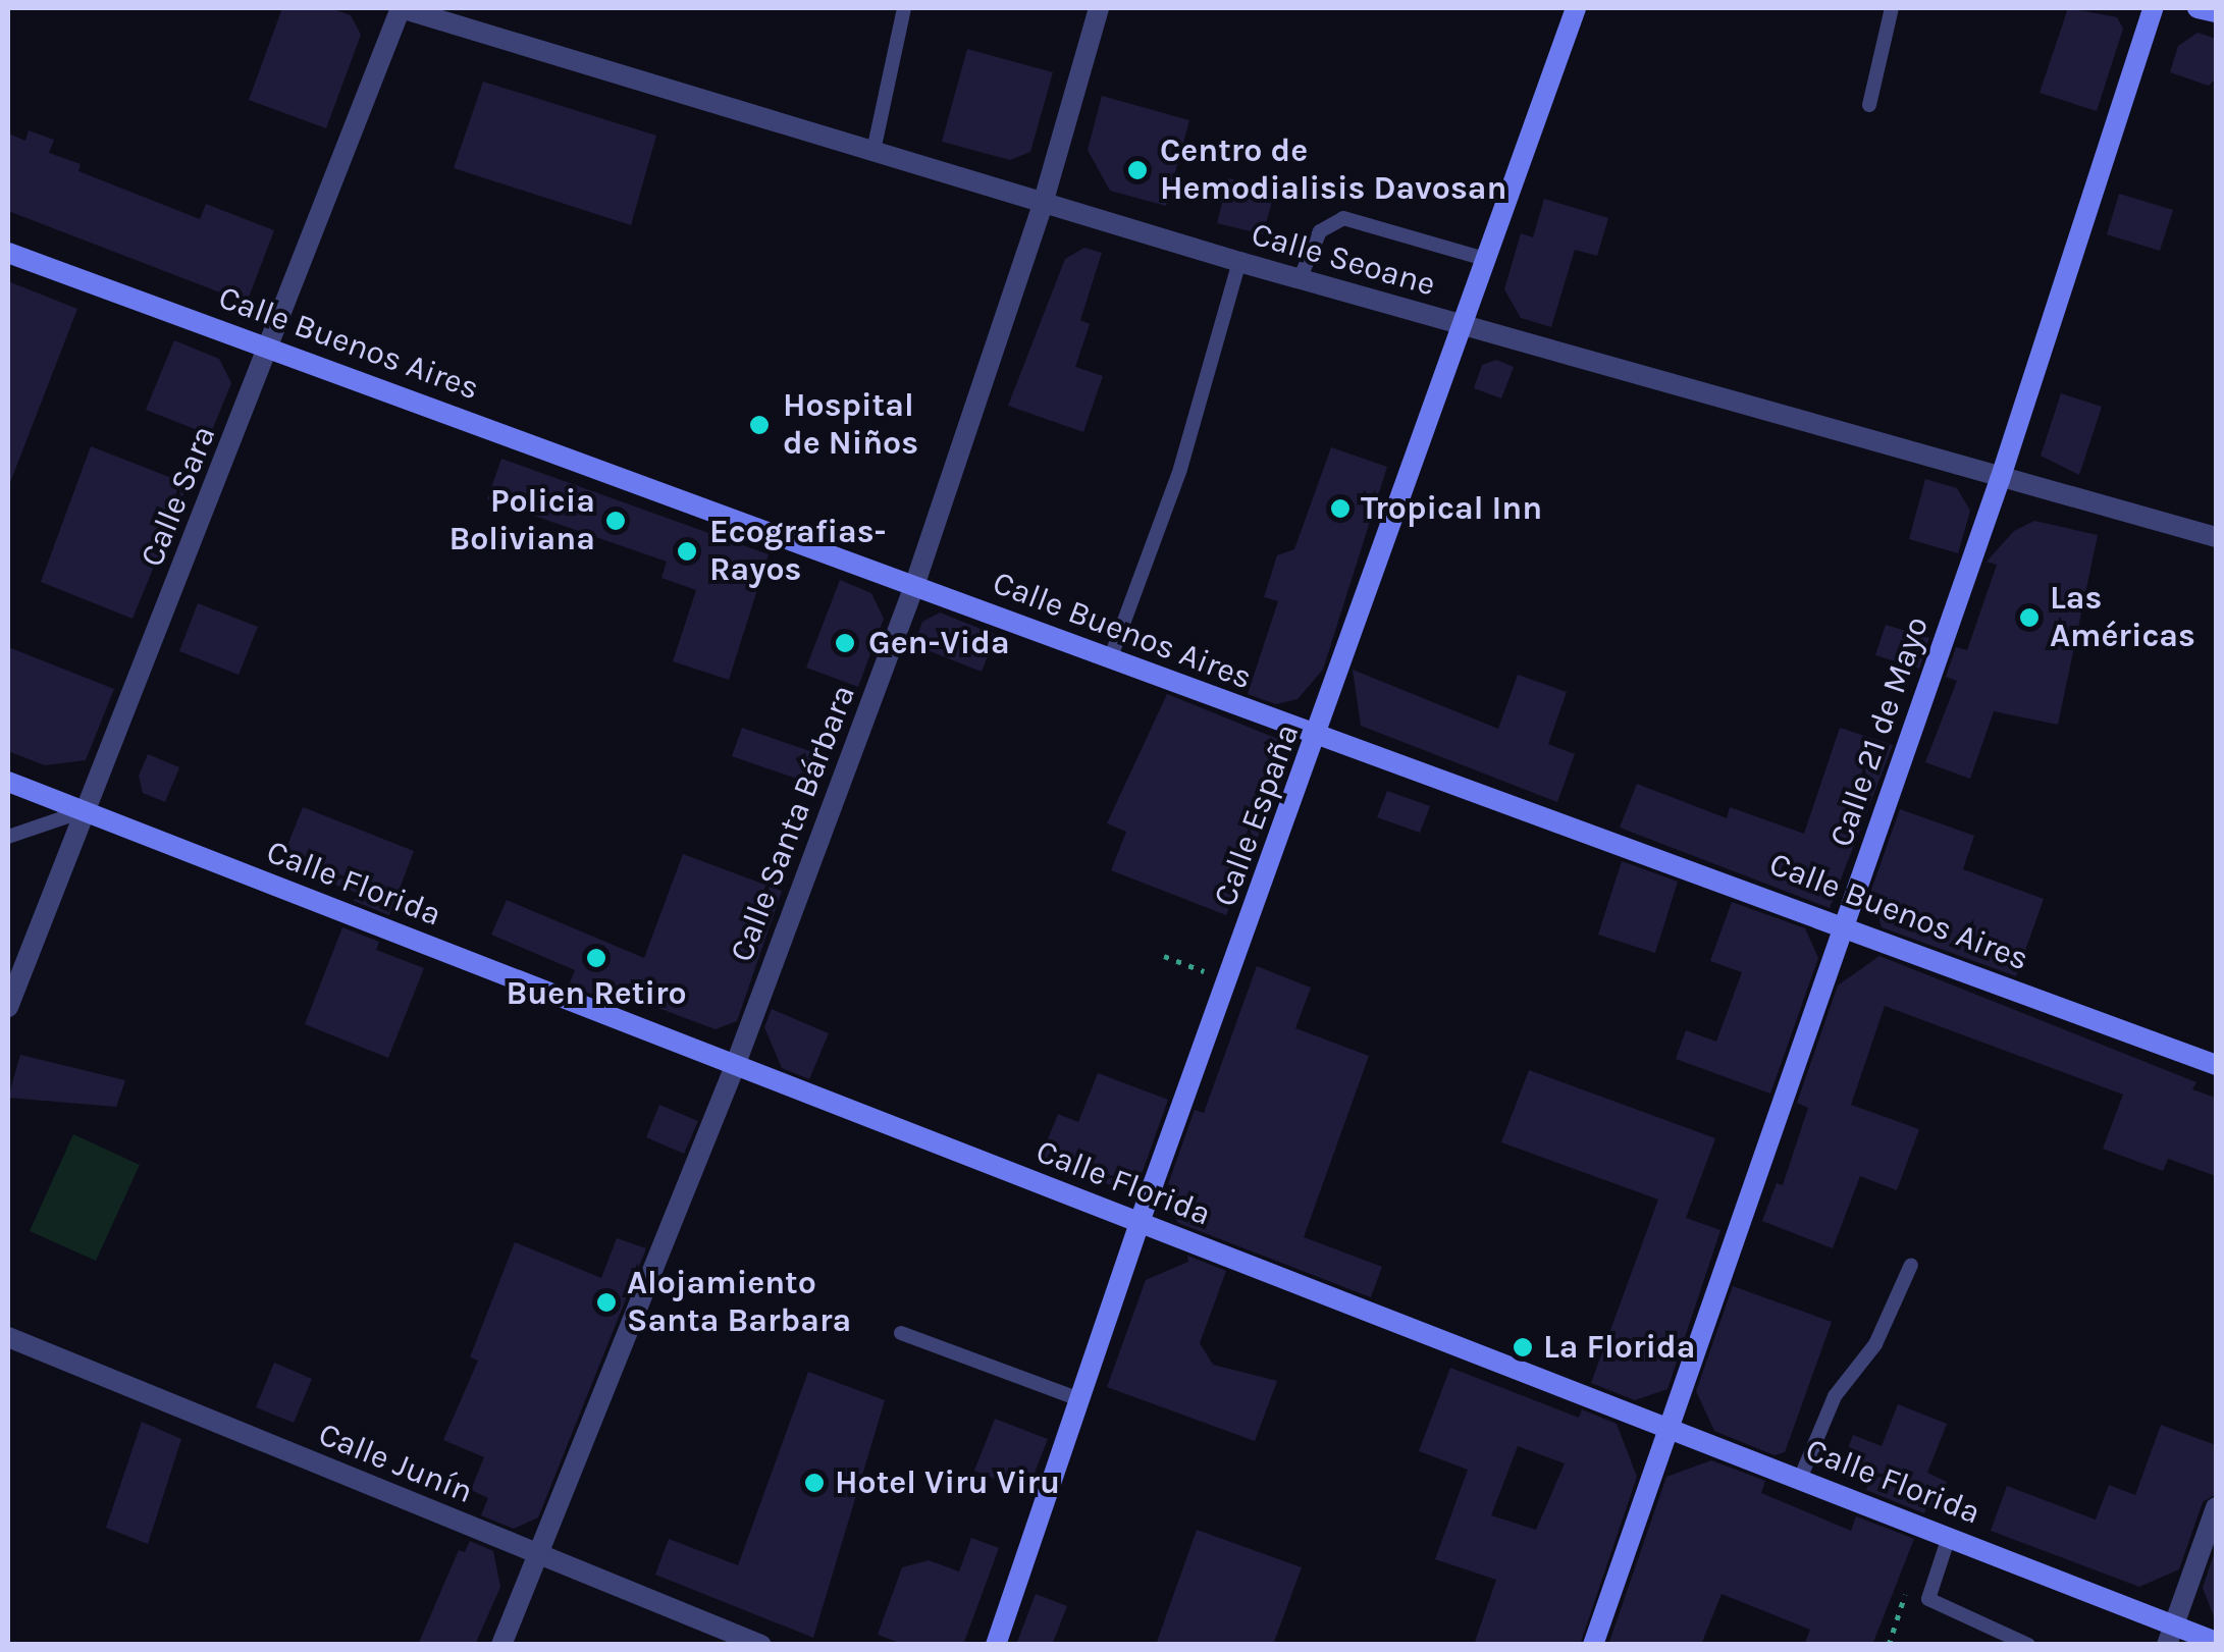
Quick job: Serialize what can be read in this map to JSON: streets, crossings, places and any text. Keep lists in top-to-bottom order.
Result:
{
  "streets": {
    "street": [
      "Calle Seoane",
      "Calle Buenos Aires",
      "Calle Sara",
      "Calle 21 de Mayo",
      "Calle España",
      "Calle Santa Bárbara",
      "Calle Florida",
      "Calle Junín"
    ]
  },
  "crossings": [
    ["Calle Seoane", "Calle Sara"],
    ["Calle Seoane", "Calle 21 de Mayo"],
    ["Calle Seoane", "Calle España"],
    ["Calle Seoane", "Calle Santa Bárbara"],
    ["Calle Buenos Aires", "Calle Sara"],
    ["Calle Buenos Aires", "Calle 21 de Mayo"],
    ["Calle Buenos Aires", "Calle España"],
    ["Calle Buenos Aires", "Calle Santa Bárbara"],
    ["Calle Sara", "Calle Florida"],
    ["Calle 21 de Mayo", "Calle Florida"],
    ["Calle España", "Calle Florida"],
    ["Calle Santa Bárbara", "Calle Florida"],
    ["Calle Santa Bárbara", "Calle Junín"]
  ],
  "places": [
    "Centro de Hemodialisis Davosan",
    "Hospital de Niños",
    "Tropical Inn",
    "Policia Boliviana",
    "Ecografias- Rayos",
    "Las Américas",
    "Gen-Vida",
    "Buen Retiro",
    "Alojamiento Santa Barbara",
    "La Florida",
    "Hotel Viru Viru"
  ]
}
